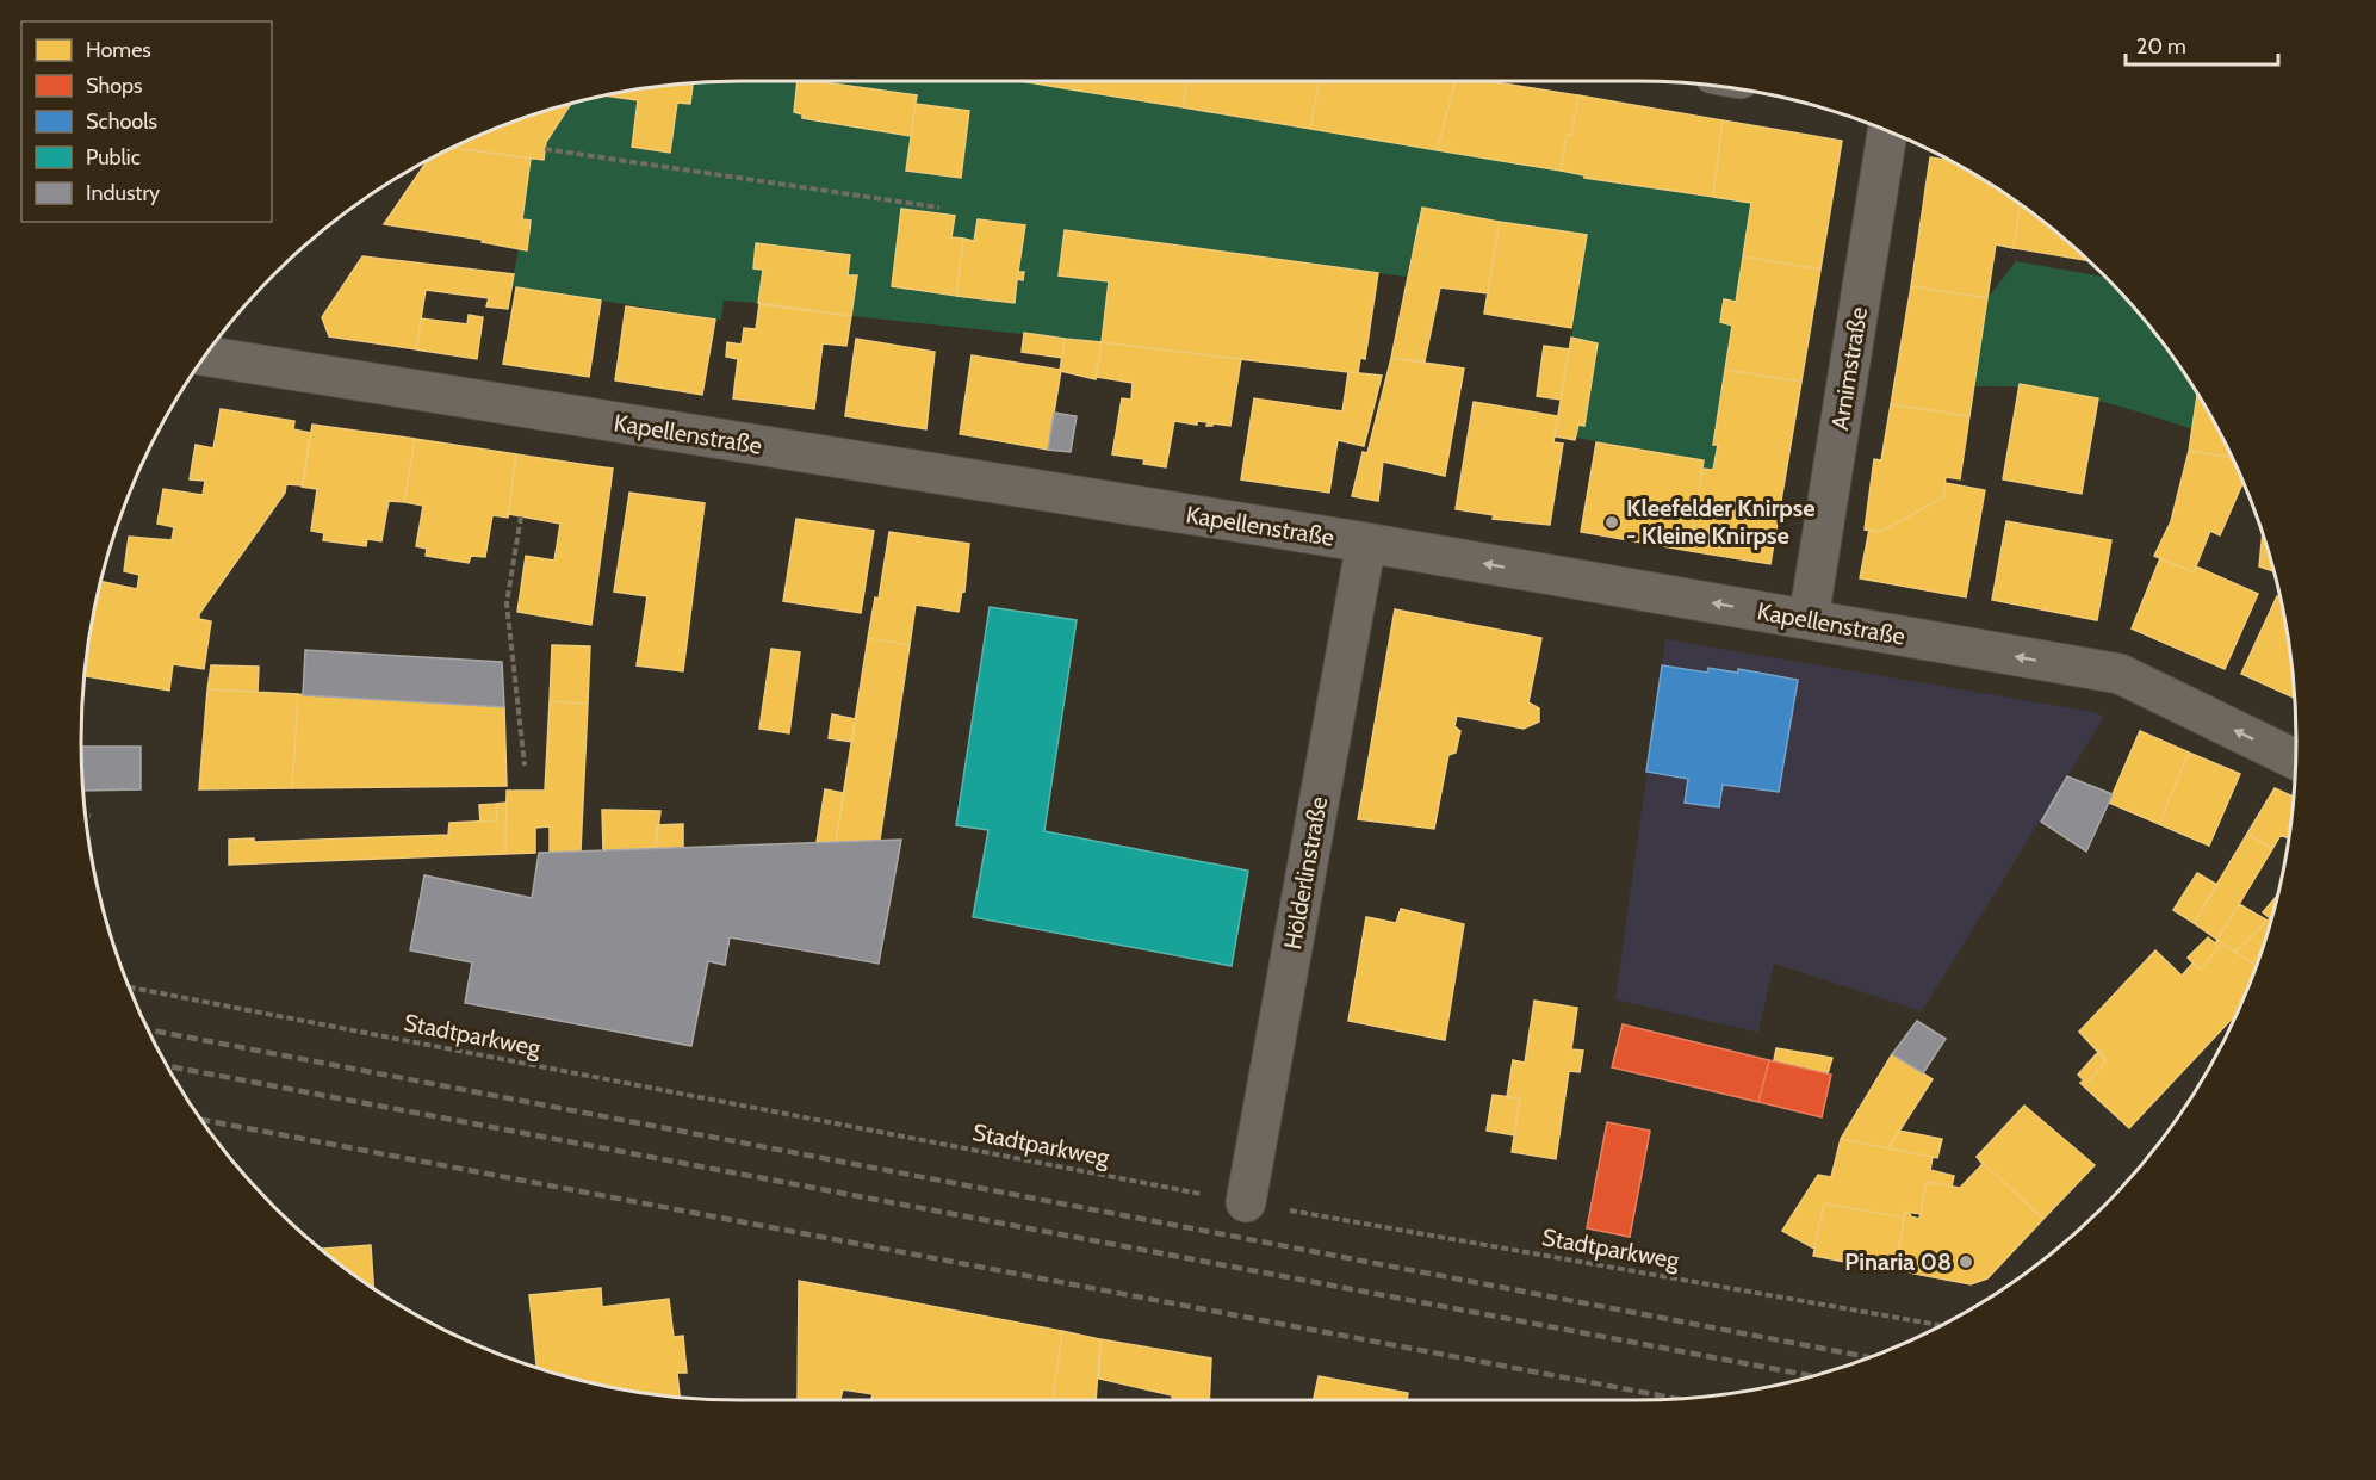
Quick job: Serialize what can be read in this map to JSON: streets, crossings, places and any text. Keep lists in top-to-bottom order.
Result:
{
  "streets": {
    "street": ["Arnimstraße", "Kapellenstraße", "Hölderlinstraße"],
    "path": ["Stadtparkweg"]
  },
  "crossings": [
    ["Arnimstraße", "Kapellenstraße"],
    ["Kapellenstraße", "Hölderlinstraße"],
    ["Hölderlinstraße", "Stadtparkweg"]
  ],
  "one_way": ["Kapellenstraße"],
  "places": ["Kleefelder Knirpse - Kleine Knirpse", "Pinaria 08"],
  "legend": [
    "Homes",
    "Shops",
    "Schools",
    "Public",
    "Industry"
  ],
  "scale_bar": "20 m"
}
